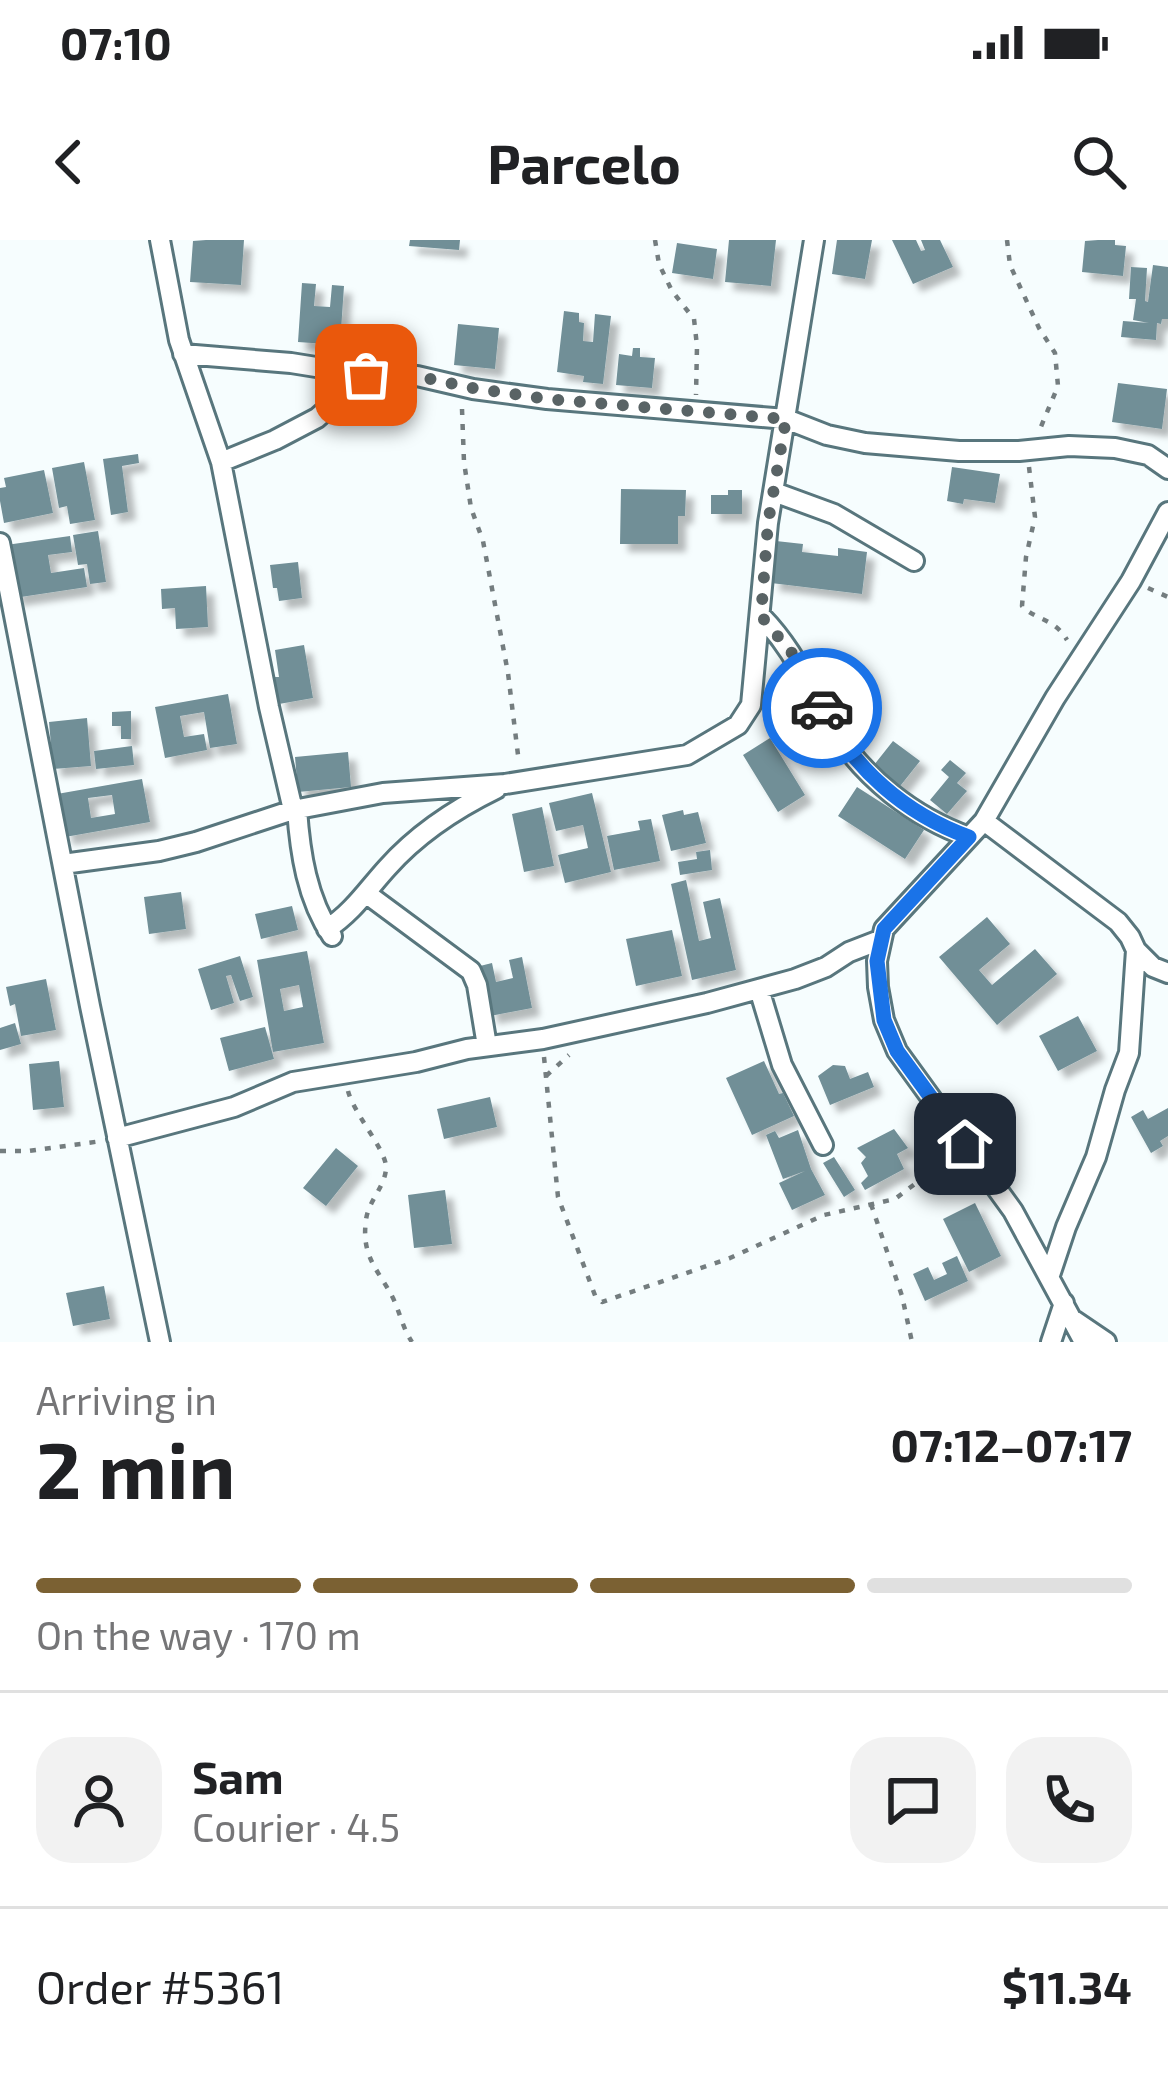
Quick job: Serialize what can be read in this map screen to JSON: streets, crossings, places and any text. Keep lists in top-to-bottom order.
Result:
{
  "page": {
    "status": "07:10",
    "header": "Parcelo",
    "heading": ["2 min", "Arriving in", "07:12–07:17"],
    "panel": [
      "Sam",
      "Courier · 4.5",
      "Order #5361",
      "$11.34"
    ],
    "bar": "On the way · 170 m"
  }
}
